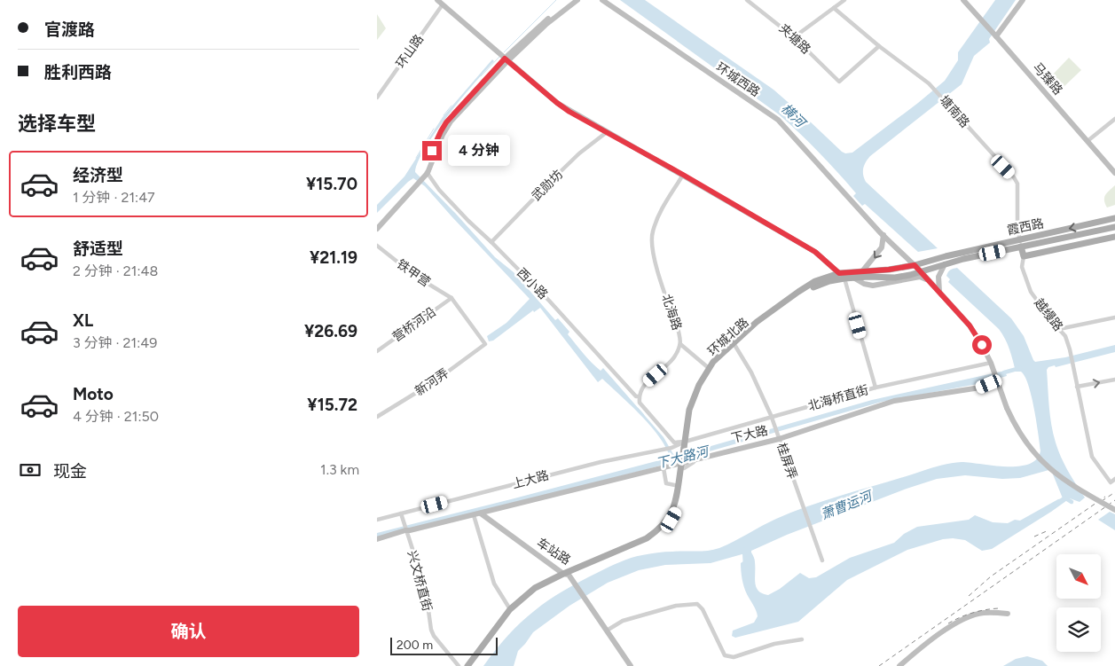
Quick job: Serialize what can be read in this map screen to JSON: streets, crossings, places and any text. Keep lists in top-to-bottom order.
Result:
{
  "streets": {
    "main road": ["霞西路", "环城北路"],
    "street": [
      "夹塘路",
      "环山路",
      "马臻路",
      "环城西路",
      "塘南路",
      "武勋坊",
      "铁甲营",
      "西小路",
      "北海路",
      "越缦路",
      "营桥河沿",
      "新河弄",
      "北海桥直街",
      "下大路",
      "桂屏弄",
      "上大路",
      "车站路",
      "兴文桥直街"
    ]
  },
  "crossings": [
    ["夹塘路", "塘南路"],
    ["环城西路", "霞西路"],
    ["环城西路", "环城北路"],
    ["环城西路", "北海桥直街"],
    ["环城西路", "下大路"],
    ["塘南路", "霞西路"],
    ["武勋坊", "西小路"],
    ["霞西路", "环城北路"],
    ["铁甲营", "营桥河沿"],
    ["铁甲营", "新河弄"],
    ["西小路", "北海路"],
    ["营桥河沿", "新河弄"],
    ["环城北路", "北海桥直街"],
    ["环城北路", "桂屏弄"],
    ["环城北路", "上大路"],
    ["环城北路", "车站路"],
    ["北海桥直街", "桂屏弄"],
    ["北海桥直街", "上大路"],
    ["下大路", "桂屏弄"],
    ["下大路", "车站路"],
    ["下大路", "兴文桥直街"],
    ["上大路", "兴文桥直街"]
  ],
  "water": ["横河", "下大路河", "萧曹运河"],
  "scale_bar": "200 m",
  "north": "bottom right",
  "page": {
    "banner": ["官渡路", "胜利西路"],
    "heading": "选择车型",
    "bubble": "4 分钟",
    "list": [
      {
        "name": "经济型",
        "note": "1 分钟 · 21:47",
        "value": "¥15.70"
      },
      {
        "name": "舒适型",
        "note": "2 分钟 · 21:48",
        "value": "¥21.19"
      },
      {
        "name": "XL",
        "note": "3 分钟 · 21:49",
        "value": "¥26.69"
      },
      {
        "name": "Moto",
        "note": "4 分钟 · 21:50",
        "value": "¥15.72"
      }
    ],
    "pay": ["现金", "1.3 km"],
    "buttons": "确认",
    "scale": "200 m"
  }
}
